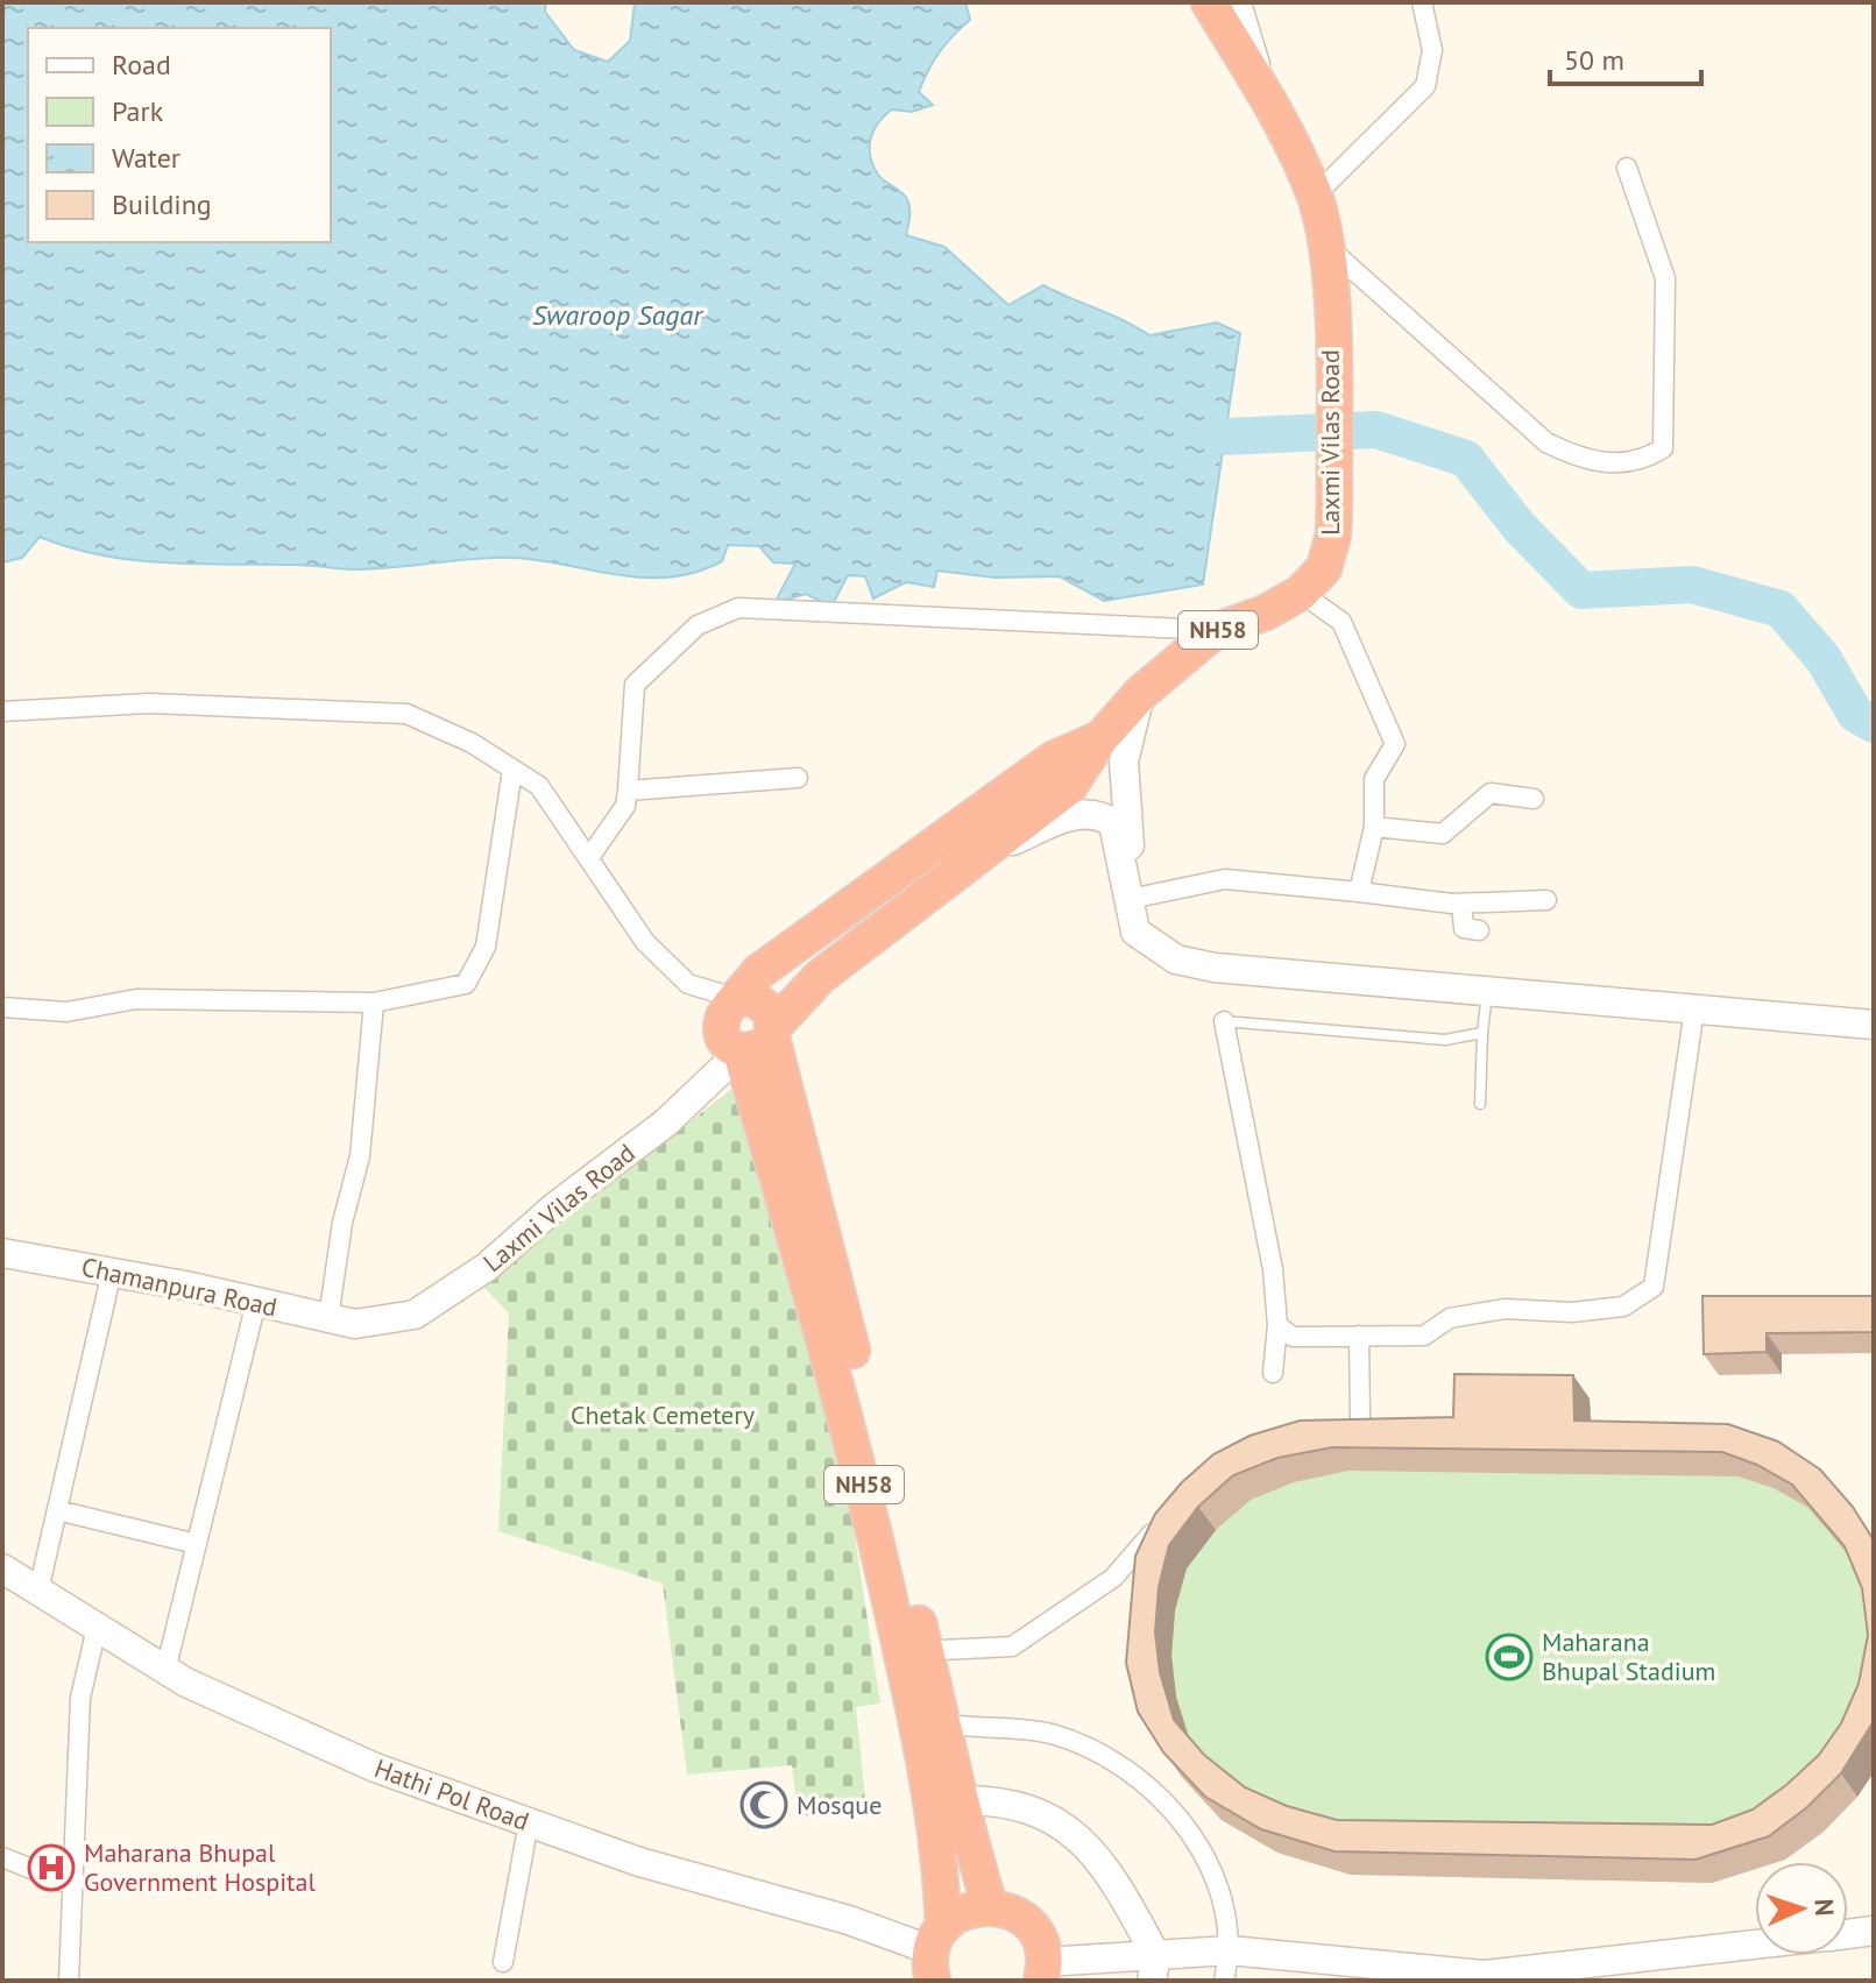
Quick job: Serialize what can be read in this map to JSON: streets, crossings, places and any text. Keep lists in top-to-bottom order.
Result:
{
  "streets": {
    "highway": ["Laxmi Vilas Road", "NH58"],
    "street": ["Chamanpura Road", "Hathi Pol Road"]
  },
  "crossings": [
    ["Laxmi Vilas Road", "NH58"],
    ["Laxmi Vilas Road", "Chamanpura Road"],
    ["NH58", "Hathi Pol Road"]
  ],
  "water": ["Swaroop Sagar"],
  "parks": ["Chetak Cemetery"],
  "places": {
    "sports": ["Maharana Bhupal Stadium"],
    "mosque": ["Mosque"],
    "hospital": ["Maharana Bhupal Government Hospital"]
  },
  "legend": [
    "Road",
    "Park",
    "Water",
    "Building"
  ],
  "scale_bar": "50 m",
  "north": "right"
}
